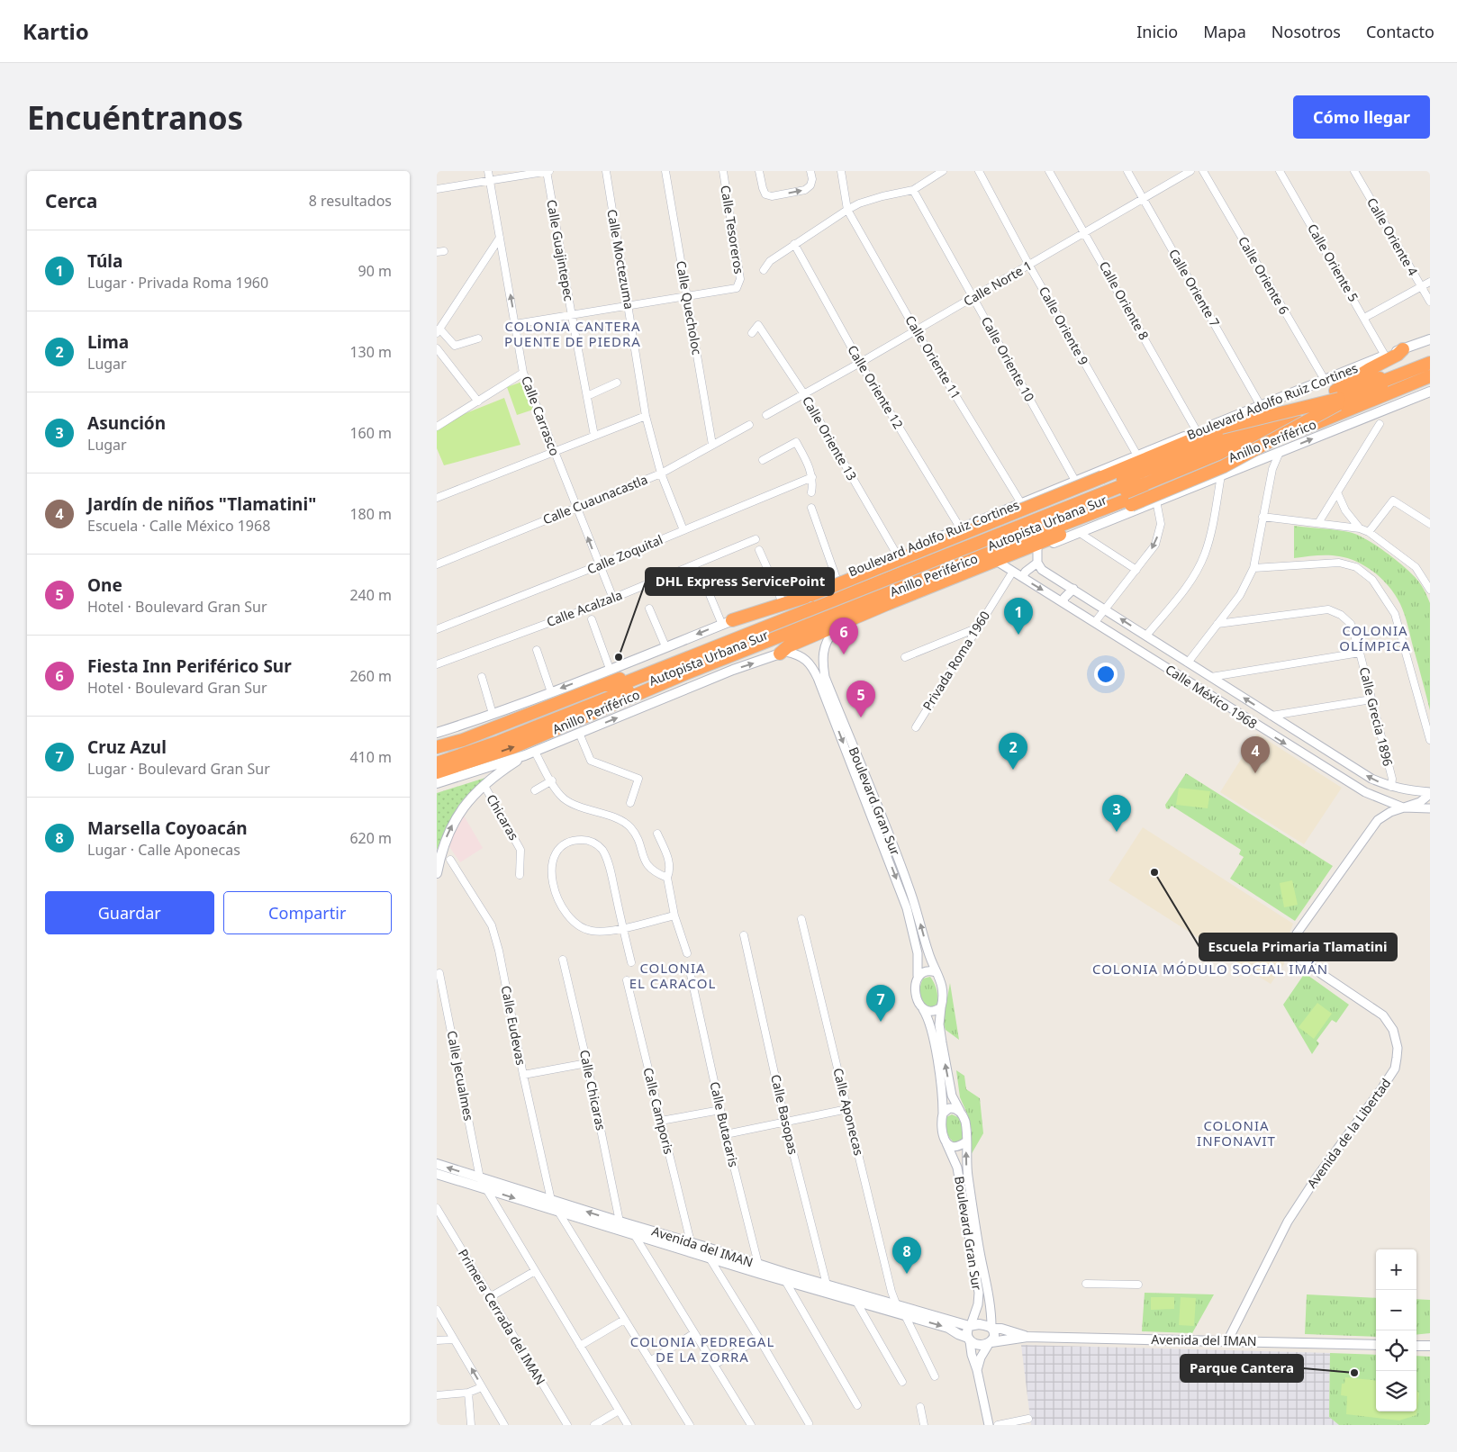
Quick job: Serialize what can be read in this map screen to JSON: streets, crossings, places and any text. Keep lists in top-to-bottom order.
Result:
{
  "streets": {
    "highway": ["Anillo Periférico", "Autopista Urbana Sur"],
    "main road": ["Boulevard Adolfo Ruiz Cortines", "Avenida del IMAN"],
    "street": [
      "Calle Tesoreros",
      "Calle Oriente 4",
      "Calle Guajintepec",
      "Calle Moctezuma",
      "Calle Oriente 5",
      "Calle Oriente 6",
      "Calle Norte 1",
      "Calle Oriente 7",
      "Calle Oriente 8",
      "Calle Quecholoc",
      "Calle Oriente 9",
      "Calle Oriente 11",
      "Calle Oriente 10",
      "Calle Oriente 12",
      "Calle Carrasco",
      "Calle Oriente 13",
      "Calle Cuaunacastla",
      "Calle Zoquital",
      "Calle Acalzala",
      "Privada Roma 1960",
      "Calle México 1968",
      "Calle Grecia 1896",
      "Boulevard Gran Sur",
      "Chicaras",
      "Calle Eudevas",
      "Calle Jecualmes",
      "Calle Chicaras",
      "Calle Camporis",
      "Calle Aponecas",
      "Calle Basopas",
      "Calle Butacaris",
      "Avenida de la Libertad",
      "Primera Cerrada del IMAN"
    ]
  },
  "crossings": [
    ["Calle Tesoreros", "Calle Quecholoc"],
    ["Calle Moctezuma", "Calle Cuaunacastla"],
    ["Calle Moctezuma", "Calle Zoquital"],
    ["Calle Oriente 5", "Boulevard Adolfo Ruiz Cortines"],
    ["Calle Oriente 6", "Boulevard Adolfo Ruiz Cortines"],
    ["Calle Norte 1", "Calle Oriente 7"],
    ["Calle Norte 1", "Calle Oriente 8"],
    ["Calle Norte 1", "Calle Oriente 9"],
    ["Calle Norte 1", "Calle Oriente 11"],
    ["Calle Norte 1", "Calle Oriente 10"],
    ["Calle Norte 1", "Calle Oriente 12"],
    ["Calle Norte 1", "Calle Oriente 13"],
    ["Calle Oriente 7", "Boulevard Adolfo Ruiz Cortines"],
    ["Calle Oriente 8", "Boulevard Adolfo Ruiz Cortines"],
    ["Calle Quecholoc", "Calle Cuaunacastla"],
    ["Calle Oriente 9", "Boulevard Adolfo Ruiz Cortines"],
    ["Calle Oriente 11", "Boulevard Adolfo Ruiz Cortines"],
    ["Calle Oriente 10", "Boulevard Adolfo Ruiz Cortines"],
    ["Calle Oriente 12", "Boulevard Adolfo Ruiz Cortines"],
    ["Boulevard Adolfo Ruiz Cortines", "Calle Oriente 13"],
    ["Calle Carrasco", "Calle Cuaunacastla"],
    ["Calle Carrasco", "Calle Zoquital"],
    ["Calle Carrasco", "Calle Acalzala"],
    ["Privada Roma 1960", "Calle México 1968"],
    ["Calle México 1968", "Calle Grecia 1896"],
    ["Calle México 1968", "Avenida de la Libertad"],
    ["Boulevard Gran Sur", "Avenida del IMAN"],
    ["Calle Eudevas", "Avenida del IMAN"],
    ["Calle Jecualmes", "Avenida del IMAN"],
    ["Calle Chicaras", "Avenida del IMAN"],
    ["Calle Camporis", "Avenida del IMAN"],
    ["Calle Aponecas", "Avenida del IMAN"],
    ["Calle Basopas", "Avenida del IMAN"],
    ["Calle Butacaris", "Avenida del IMAN"],
    ["Avenida de la Libertad", "Avenida del IMAN"]
  ],
  "districts": [
    "COLONIA CANTERA PUENTE DE PIEDRA",
    "COLONIA OLÍMPICA",
    "COLONIA EL CARACOL",
    "COLONIA MÓDULO SOCIAL IMÁN",
    "COLONIA INFONAVIT",
    "COLONIA PEDREGAL DE LA ZORRA"
  ],
  "places": ["DHL Express ServicePoint", "Escuela Primaria Tlamatini", "Parque Cantera"],
  "page": {
    "header": "Kartio",
    "nav": [
      "Inicio",
      "Mapa",
      "Nosotros",
      "Contacto"
    ],
    "buttons": [
      "Cómo llegar",
      ["Guardar", "Compartir"]
    ],
    "title": "Encuéntranos",
    "heading": ["Cerca", "8 resultados"],
    "list": [
      {
        "mark": "1",
        "name": "Túla",
        "note": "Lugar · Privada Roma 1960",
        "value": "90 m"
      },
      {
        "mark": "2",
        "name": "Lima",
        "note": "Lugar",
        "value": "130 m"
      },
      {
        "mark": "3",
        "name": "Asunción",
        "note": "Lugar",
        "value": "160 m"
      },
      {
        "mark": "4",
        "name": "Jardín de niños \"Tlamatini\"",
        "note": "Escuela · Calle México 1968",
        "value": "180 m"
      },
      {
        "mark": "5",
        "name": "One",
        "note": "Hotel · Boulevard Gran Sur",
        "value": "240 m"
      },
      {
        "mark": "6",
        "name": "Fiesta Inn Periférico Sur",
        "note": "Hotel · Boulevard Gran Sur",
        "value": "260 m"
      },
      {
        "mark": "7",
        "name": "Cruz Azul",
        "note": "Lugar · Boulevard Gran Sur",
        "value": "410 m"
      },
      {
        "mark": "8",
        "name": "Marsella Coyoacán",
        "note": "Lugar · Calle Aponecas",
        "value": "620 m"
      }
    ],
    "pins": [
      "1",
      "6",
      "5",
      "2",
      "4",
      "3",
      "7",
      "8"
    ],
    "map_buttons": ["+", "−"]
  }
}
